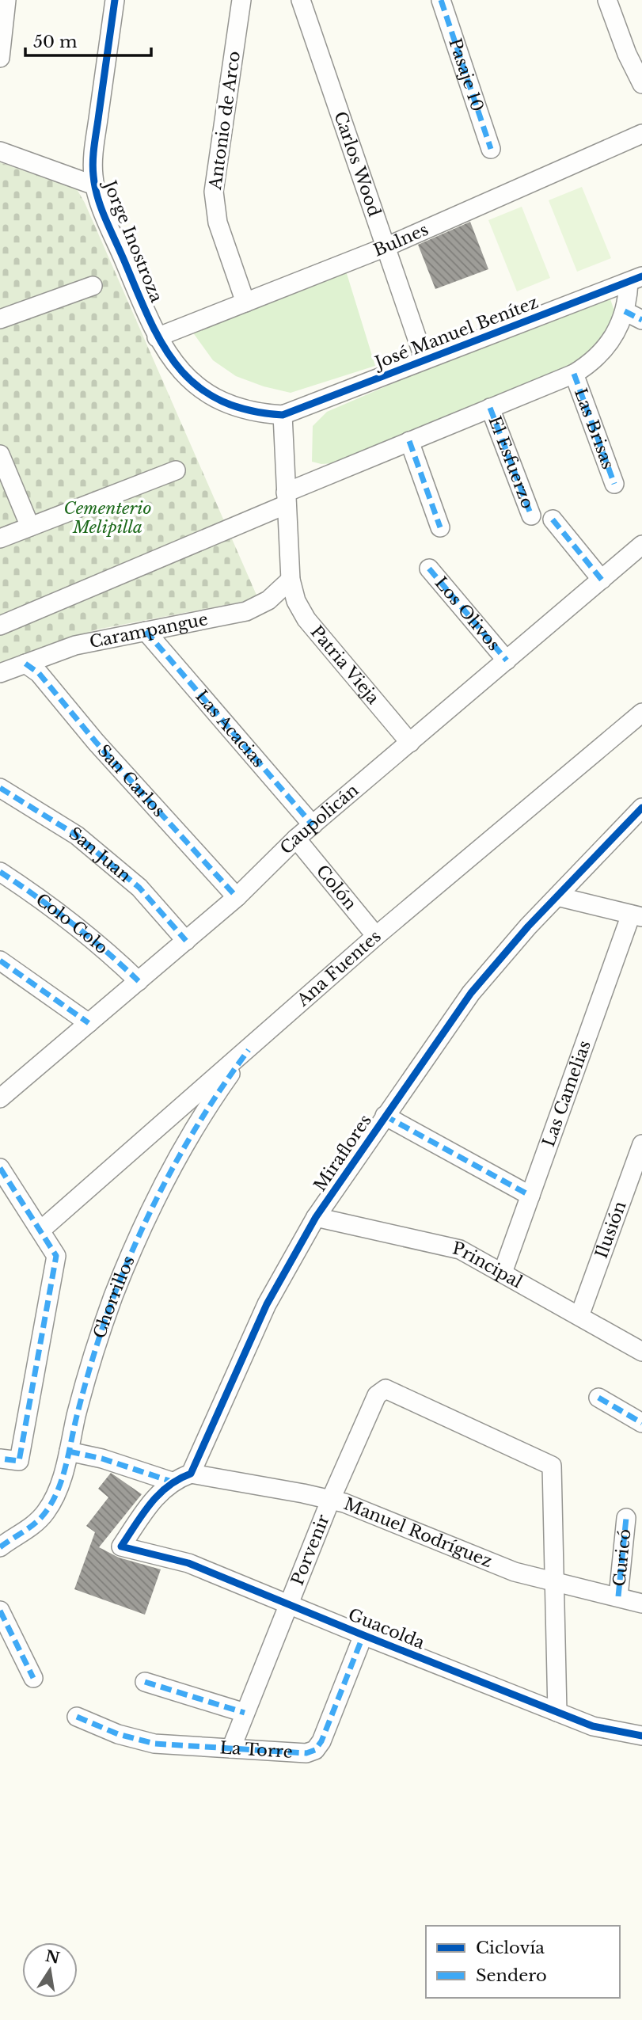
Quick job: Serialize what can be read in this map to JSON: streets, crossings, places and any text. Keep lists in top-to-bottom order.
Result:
{
  "streets": {
    "street": [
      "Pasaje 10",
      "Antonio de Arco",
      "Carlos Wood",
      "Bulnes",
      "Jorge Inostroza",
      "José Manuel Benítez",
      "Las Brisas",
      "El Esfuerzo",
      "Los Olivos",
      "Carampangue",
      "Patria Vieja",
      "Las Acacias",
      "San Carlos",
      "Caupolicán",
      "San Juan",
      "Colón",
      "Colo Colo",
      "Ana Fuentes",
      "Las Camelias",
      "Miraflores",
      "Ilusión",
      "Principal",
      "Chorrillos",
      "Manuel Rodríguez",
      "Porvenir",
      "Curicó",
      "Guacolda",
      "La Torre"
    ]
  },
  "crossings": [
    ["Antonio de Arco", "Bulnes"],
    ["Carlos Wood", "Bulnes"],
    ["Carlos Wood", "José Manuel Benítez"],
    ["Bulnes", "Jorge Inostroza"],
    ["Jorge Inostroza", "José Manuel Benítez"],
    ["Jorge Inostroza", "Patria Vieja"],
    ["José Manuel Benítez", "Las Brisas"],
    ["José Manuel Benítez", "El Esfuerzo"],
    ["José Manuel Benítez", "Patria Vieja"],
    ["Los Olivos", "Caupolicán"],
    ["Carampangue", "Patria Vieja"],
    ["Carampangue", "Las Acacias"],
    ["Carampangue", "San Carlos"],
    ["Patria Vieja", "Caupolicán"],
    ["Las Acacias", "Caupolicán"],
    ["San Carlos", "Caupolicán"],
    ["Caupolicán", "San Juan"],
    ["Caupolicán", "Colón"],
    ["Caupolicán", "Colo Colo"],
    ["Colón", "Ana Fuentes"],
    ["Ana Fuentes", "Chorrillos"],
    ["Las Camelias", "Principal"],
    ["Miraflores", "Principal"],
    ["Miraflores", "Manuel Rodríguez"],
    ["Ilusión", "Principal"],
    ["Manuel Rodríguez", "Porvenir"],
    ["Manuel Rodríguez", "Curicó"],
    ["Porvenir", "Guacolda"],
    ["Porvenir", "La Torre"],
    ["Guacolda", "La Torre"]
  ],
  "parks": ["Cementerio Melipilla"],
  "legend": ["Ciclovía", "Sendero"],
  "scale_bar": "50 m",
  "north": "top"
}
